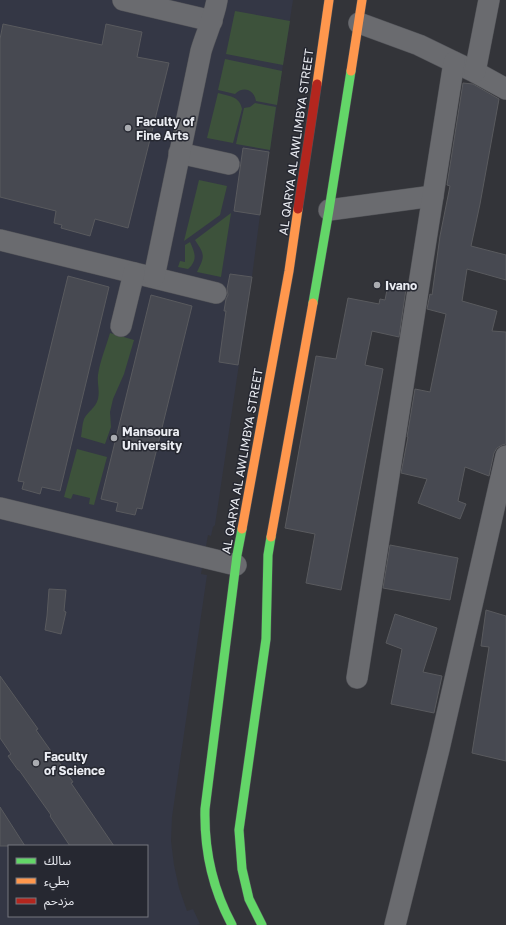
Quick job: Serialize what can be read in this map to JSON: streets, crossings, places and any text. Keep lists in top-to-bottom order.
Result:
{
  "streets": {
    "main road": ["AL QARYA AL AWLIMBYA STREET"]
  },
  "places": [
    "Faculty of Fine Arts",
    "Ivano",
    "Mansoura University",
    "Faculty of Science"
  ],
  "legend": ["سالك", "بطيء", "مزدحم"]
}
